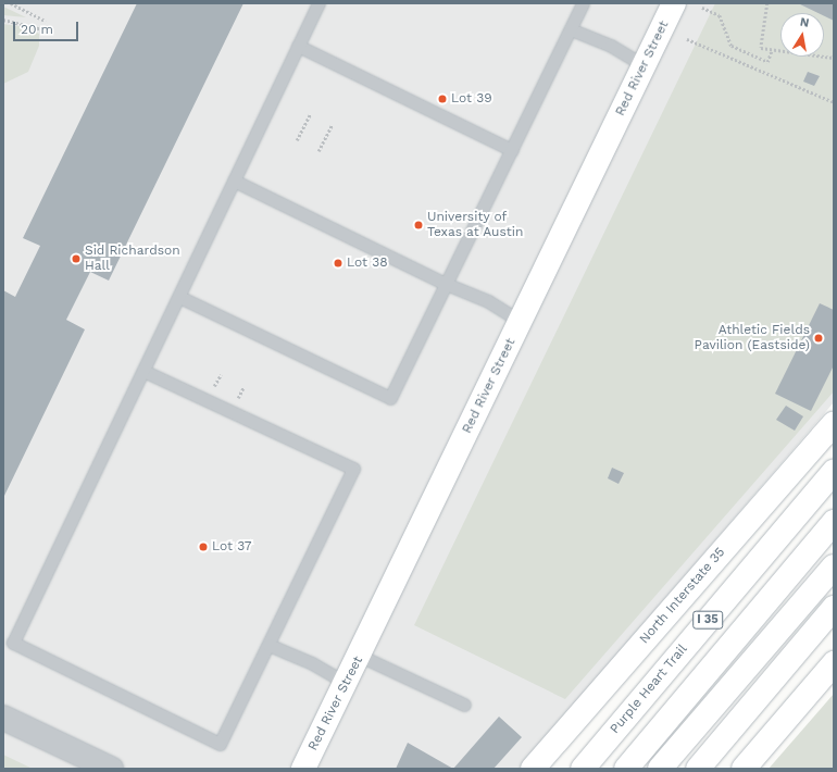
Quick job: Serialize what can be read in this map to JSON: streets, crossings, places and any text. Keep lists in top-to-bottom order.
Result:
{
  "streets": {
    "main road": [
      "Red River Street",
      "North Interstate 35",
      "I 35",
      "Purple Heart Trail"
    ]
  },
  "places": [
    "Lot 39",
    "University of Texas at Austin",
    "Sid Richardson Hall",
    "Lot 38",
    "Athletic Fields Pavilion (Eastside)",
    "Lot 37"
  ],
  "scale_bar": "20 m",
  "north": "top"
}
